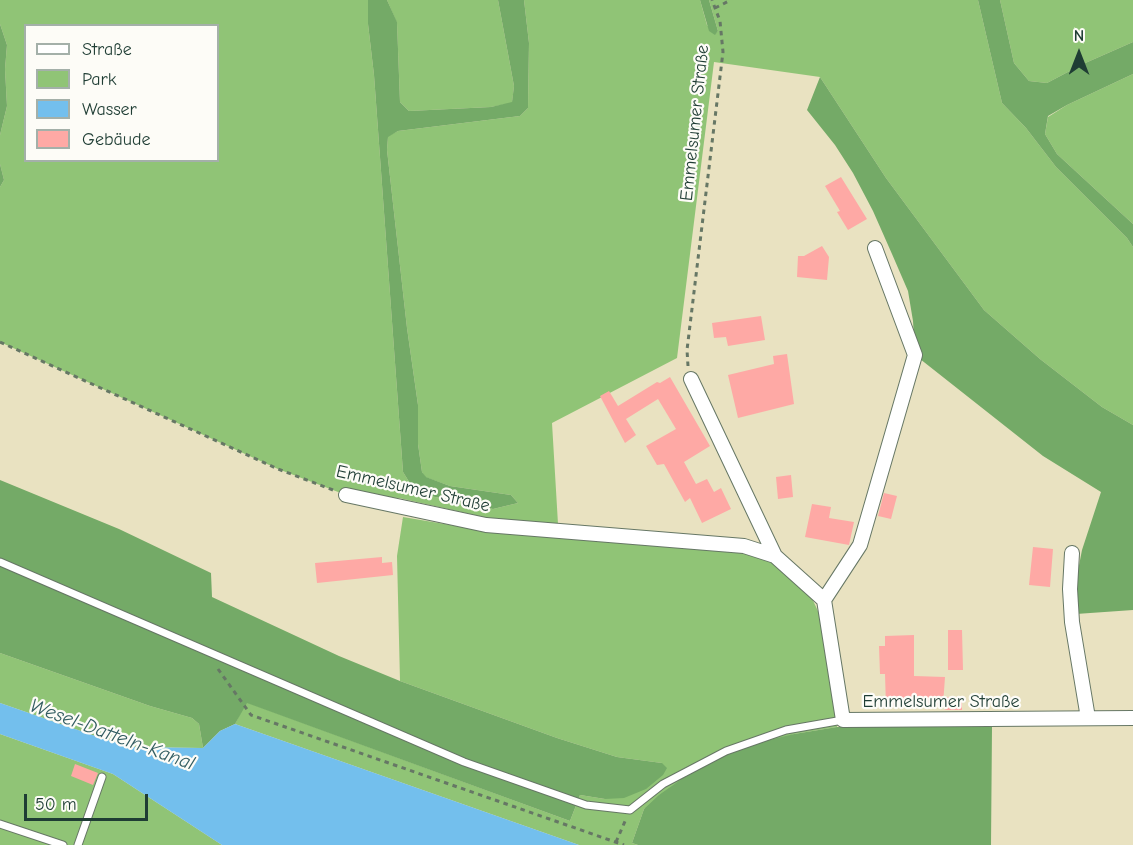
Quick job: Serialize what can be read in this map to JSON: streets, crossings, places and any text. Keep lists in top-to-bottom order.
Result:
{
  "streets": {
    "street": ["Emmelsumer Straße"]
  },
  "water": ["Wesel-Datteln-Kanal"],
  "legend": [
    "Straße",
    "Park",
    "Wasser",
    "Gebäude"
  ],
  "scale_bar": "50 m",
  "north": "top"
}
